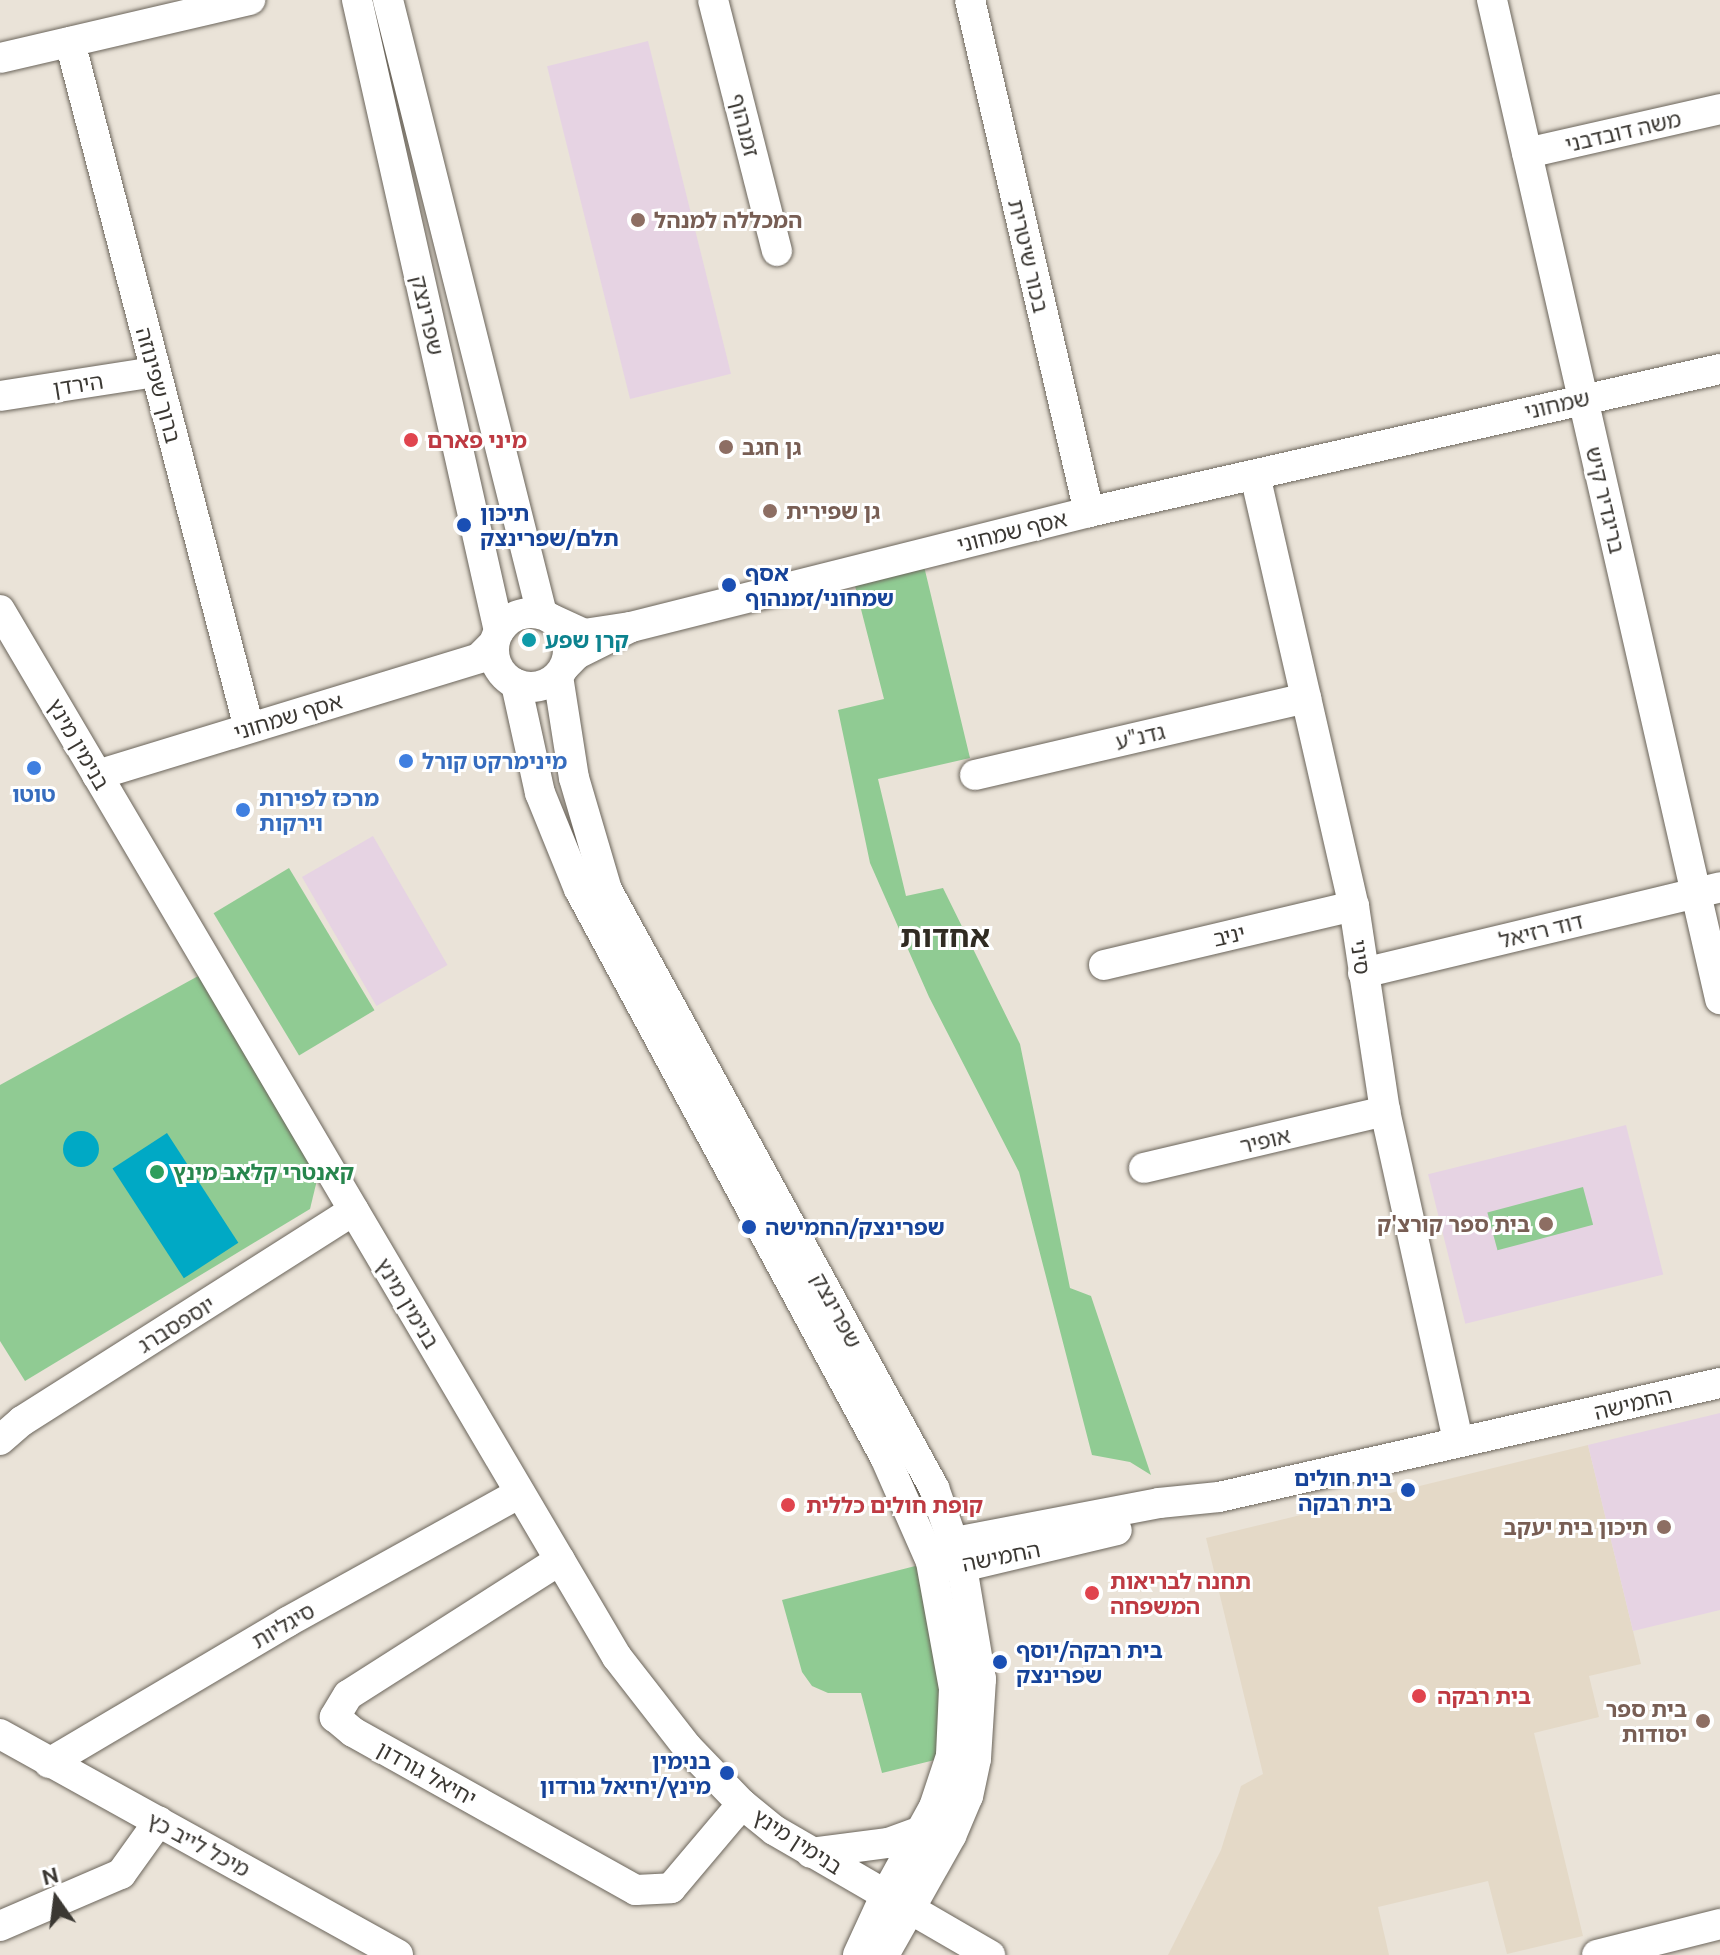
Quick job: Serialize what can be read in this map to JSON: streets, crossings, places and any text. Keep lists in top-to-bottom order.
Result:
{
  "streets": {
    "street": [
      "זמנהוף",
      "משה דובדבני",
      "בכור שיטרית",
      "שפרינצק",
      "הירדן",
      "ברוך שפינוזה",
      "שמחוני",
      "בריגדיר קיש",
      "אסף שמחוני",
      "גדנ\"ע",
      "בנימין מינץ",
      "דוד רזיאל",
      "יניב",
      "סיני",
      "אופיר",
      "יוספסברג",
      "החמישה",
      "סיגליות",
      "יחיאל גורדון",
      "מיכל לייב כץ"
    ]
  },
  "crossings": [
    ["משה דובדבני", "בריגדיר קיש"],
    ["בכור שיטרית", "אסף שמחוני"],
    ["שפרינצק", "אסף שמחוני"],
    ["שפרינצק", "בנימין מינץ"],
    ["שפרינצק", "החמישה"],
    ["הירדן", "ברוך שפינוזה"],
    ["ברוך שפינוזה", "אסף שמחוני"],
    ["שמחוני", "בריגדיר קיש"],
    ["שמחוני", "אסף שמחוני"],
    ["בריגדיר קיש", "דוד רזיאל"],
    ["אסף שמחוני", "בנימין מינץ"],
    ["אסף שמחוני", "סיני"],
    ["גדנ\"ע", "סיני"],
    ["בנימין מינץ", "יוספסברג"],
    ["בנימין מינץ", "סיגליות"],
    ["בנימין מינץ", "יחיאל גורדון"],
    ["דוד רזיאל", "סיני"],
    ["יניב", "סיני"],
    ["סיני", "אופיר"],
    ["סיני", "החמישה"],
    ["סיגליות", "מיכל לייב כץ"]
  ],
  "districts": ["אחדות"],
  "places": [
    "המכללה למנהל",
    "מיני פארם",
    "גן חגב",
    "גן שפירית",
    "תיכון תלם/שפרינצק",
    "אסף שמחוני/זמנהוף",
    "קרן שפע",
    "מינימרקט קורל",
    "טוטו",
    "מרכז לפירות וירקות",
    "קאנטרי קלאב מינץ",
    "בית ספר קורצ'ק",
    "שפרינצק/החמישה",
    "בית חולים בית רבקה",
    "קופת חולים כללית",
    "תיכון בית יעקב",
    "תחנה לבריאות המשפחה",
    "בית רבקה/יוסף שפרינצק",
    "בית רבקה",
    "בית ספר יסודות",
    "בנימין מינץ/יחיאל גורדון"
  ],
  "north": "top"
}
